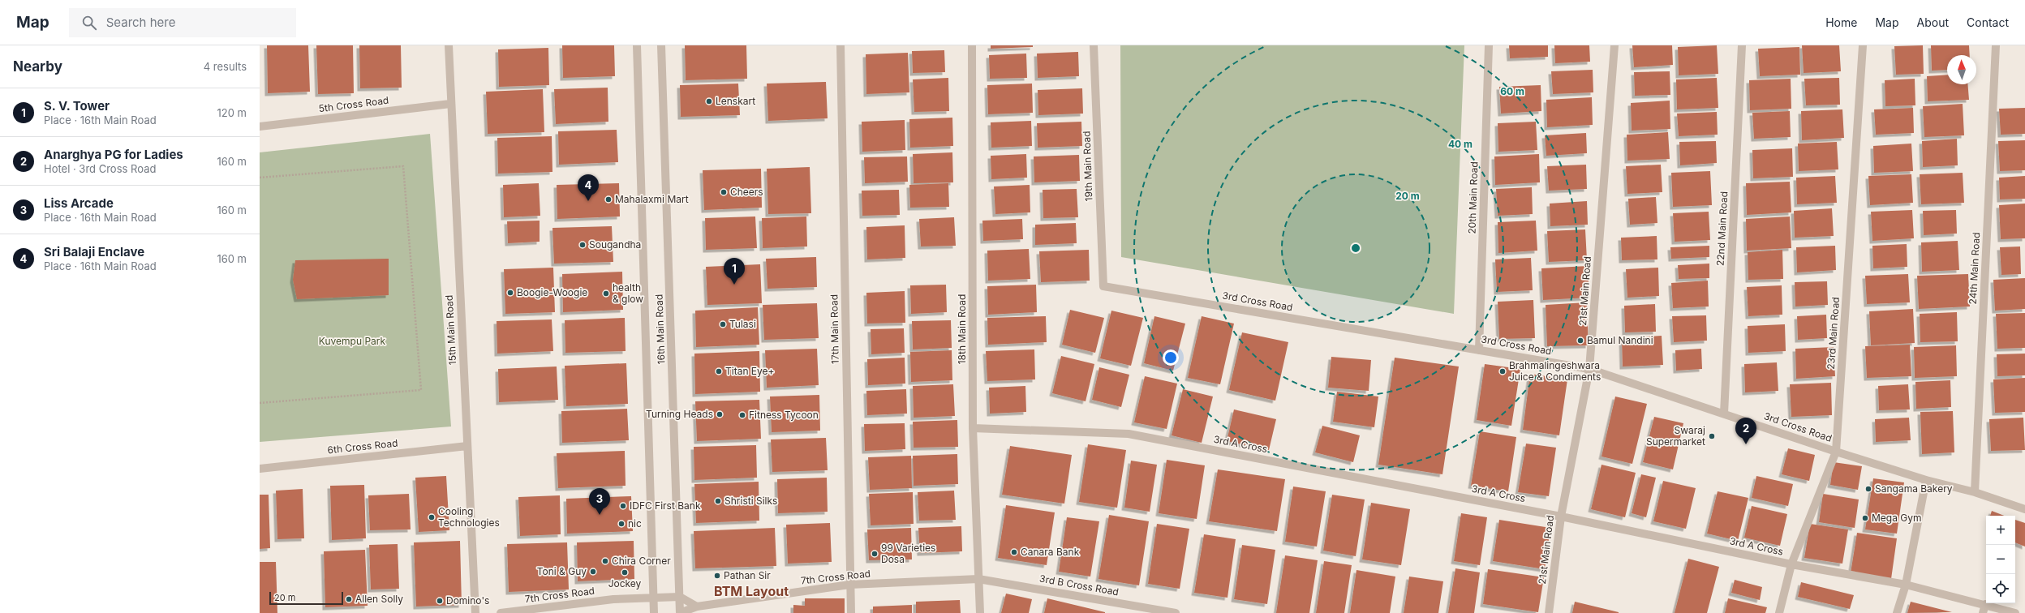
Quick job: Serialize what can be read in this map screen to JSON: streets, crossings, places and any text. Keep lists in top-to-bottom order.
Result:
{
  "streets": {
    "street": [
      "5th Cross Road",
      "19th Main Road",
      "20th Main Road",
      "22nd Main Road",
      "24th Main Road",
      "21st Main Road",
      "3rd Cross Road",
      "16th Main Road",
      "17th Main Road",
      "18th Main Road",
      "15th Main Road",
      "23rd Main Road",
      "3rd A Cross",
      "6th Cross Road",
      "7th Cross Road",
      "3rd B Cross Road"
    ]
  },
  "crossings": [
    ["5th Cross Road", "15th Main Road"],
    ["19th Main Road", "3rd Cross Road"],
    ["20th Main Road", "3rd Cross Road"],
    ["22nd Main Road", "3rd Cross Road"],
    ["24th Main Road", "3rd Cross Road"],
    ["21st Main Road", "3rd Cross Road"],
    ["21st Main Road", "3rd A Cross"],
    ["3rd Cross Road", "23rd Main Road"],
    ["16th Main Road", "7th Cross Road"],
    ["17th Main Road", "7th Cross Road"],
    ["18th Main Road", "3rd A Cross"],
    ["18th Main Road", "7th Cross Road"],
    ["18th Main Road", "3rd B Cross Road"],
    ["15th Main Road", "6th Cross Road"],
    ["23rd Main Road", "3rd A Cross"],
    ["7th Cross Road", "3rd B Cross Road"]
  ],
  "districts": ["BTM Layout"],
  "parks": ["Kuvempu Park"],
  "places": [
    "Lenskart",
    "Cheers",
    "Mahalaxmi Mart",
    "Sougandha",
    "Boogie-Woogie",
    "health & glow",
    "Tulasi",
    "Bamul Nandini",
    "Titan Eye+",
    "Brahmalingeshwara Juice & Condiments",
    "Turning Heads",
    "Fitness Tycoon",
    "Swaraj Supermarket",
    "Sangama Bakery",
    "Shristi Silks",
    "IDFC First Bank",
    "Cooling Technologies",
    "Mega Gym",
    "nic",
    "Canara Bank",
    "99 Varieties Dosa",
    "Chira Corner",
    "Toni & Guy",
    "Jockey",
    "Pathan Sir",
    "Allen Solly",
    "Domino's"
  ],
  "scale_bar": "20 m",
  "north": "top",
  "page": {
    "header": "Map",
    "search": "Search here",
    "nav": [
      "Home",
      "Map",
      "About",
      "Contact"
    ],
    "heading": ["Nearby", "4 results"],
    "list": [
      {
        "mark": "1",
        "name": "S. V. Tower",
        "note": "Place · 16th Main Road",
        "value": "120 m"
      },
      {
        "mark": "2",
        "name": "Anarghya PG for Ladies",
        "note": "Hotel · 3rd Cross Road",
        "value": "160 m"
      },
      {
        "mark": "3",
        "name": "Liss Arcade",
        "note": "Place · 16th Main Road",
        "value": "160 m"
      },
      {
        "mark": "4",
        "name": "Sri Balaji Enclave",
        "note": "Place · 16th Main Road",
        "value": "160 m"
      }
    ],
    "pins": [
      "4",
      "1",
      "2",
      "3"
    ],
    "map_buttons": ["+", "−"],
    "scale": "20 m"
  },
  "rings": ["60 m", "40 m", "20 m"]
}
